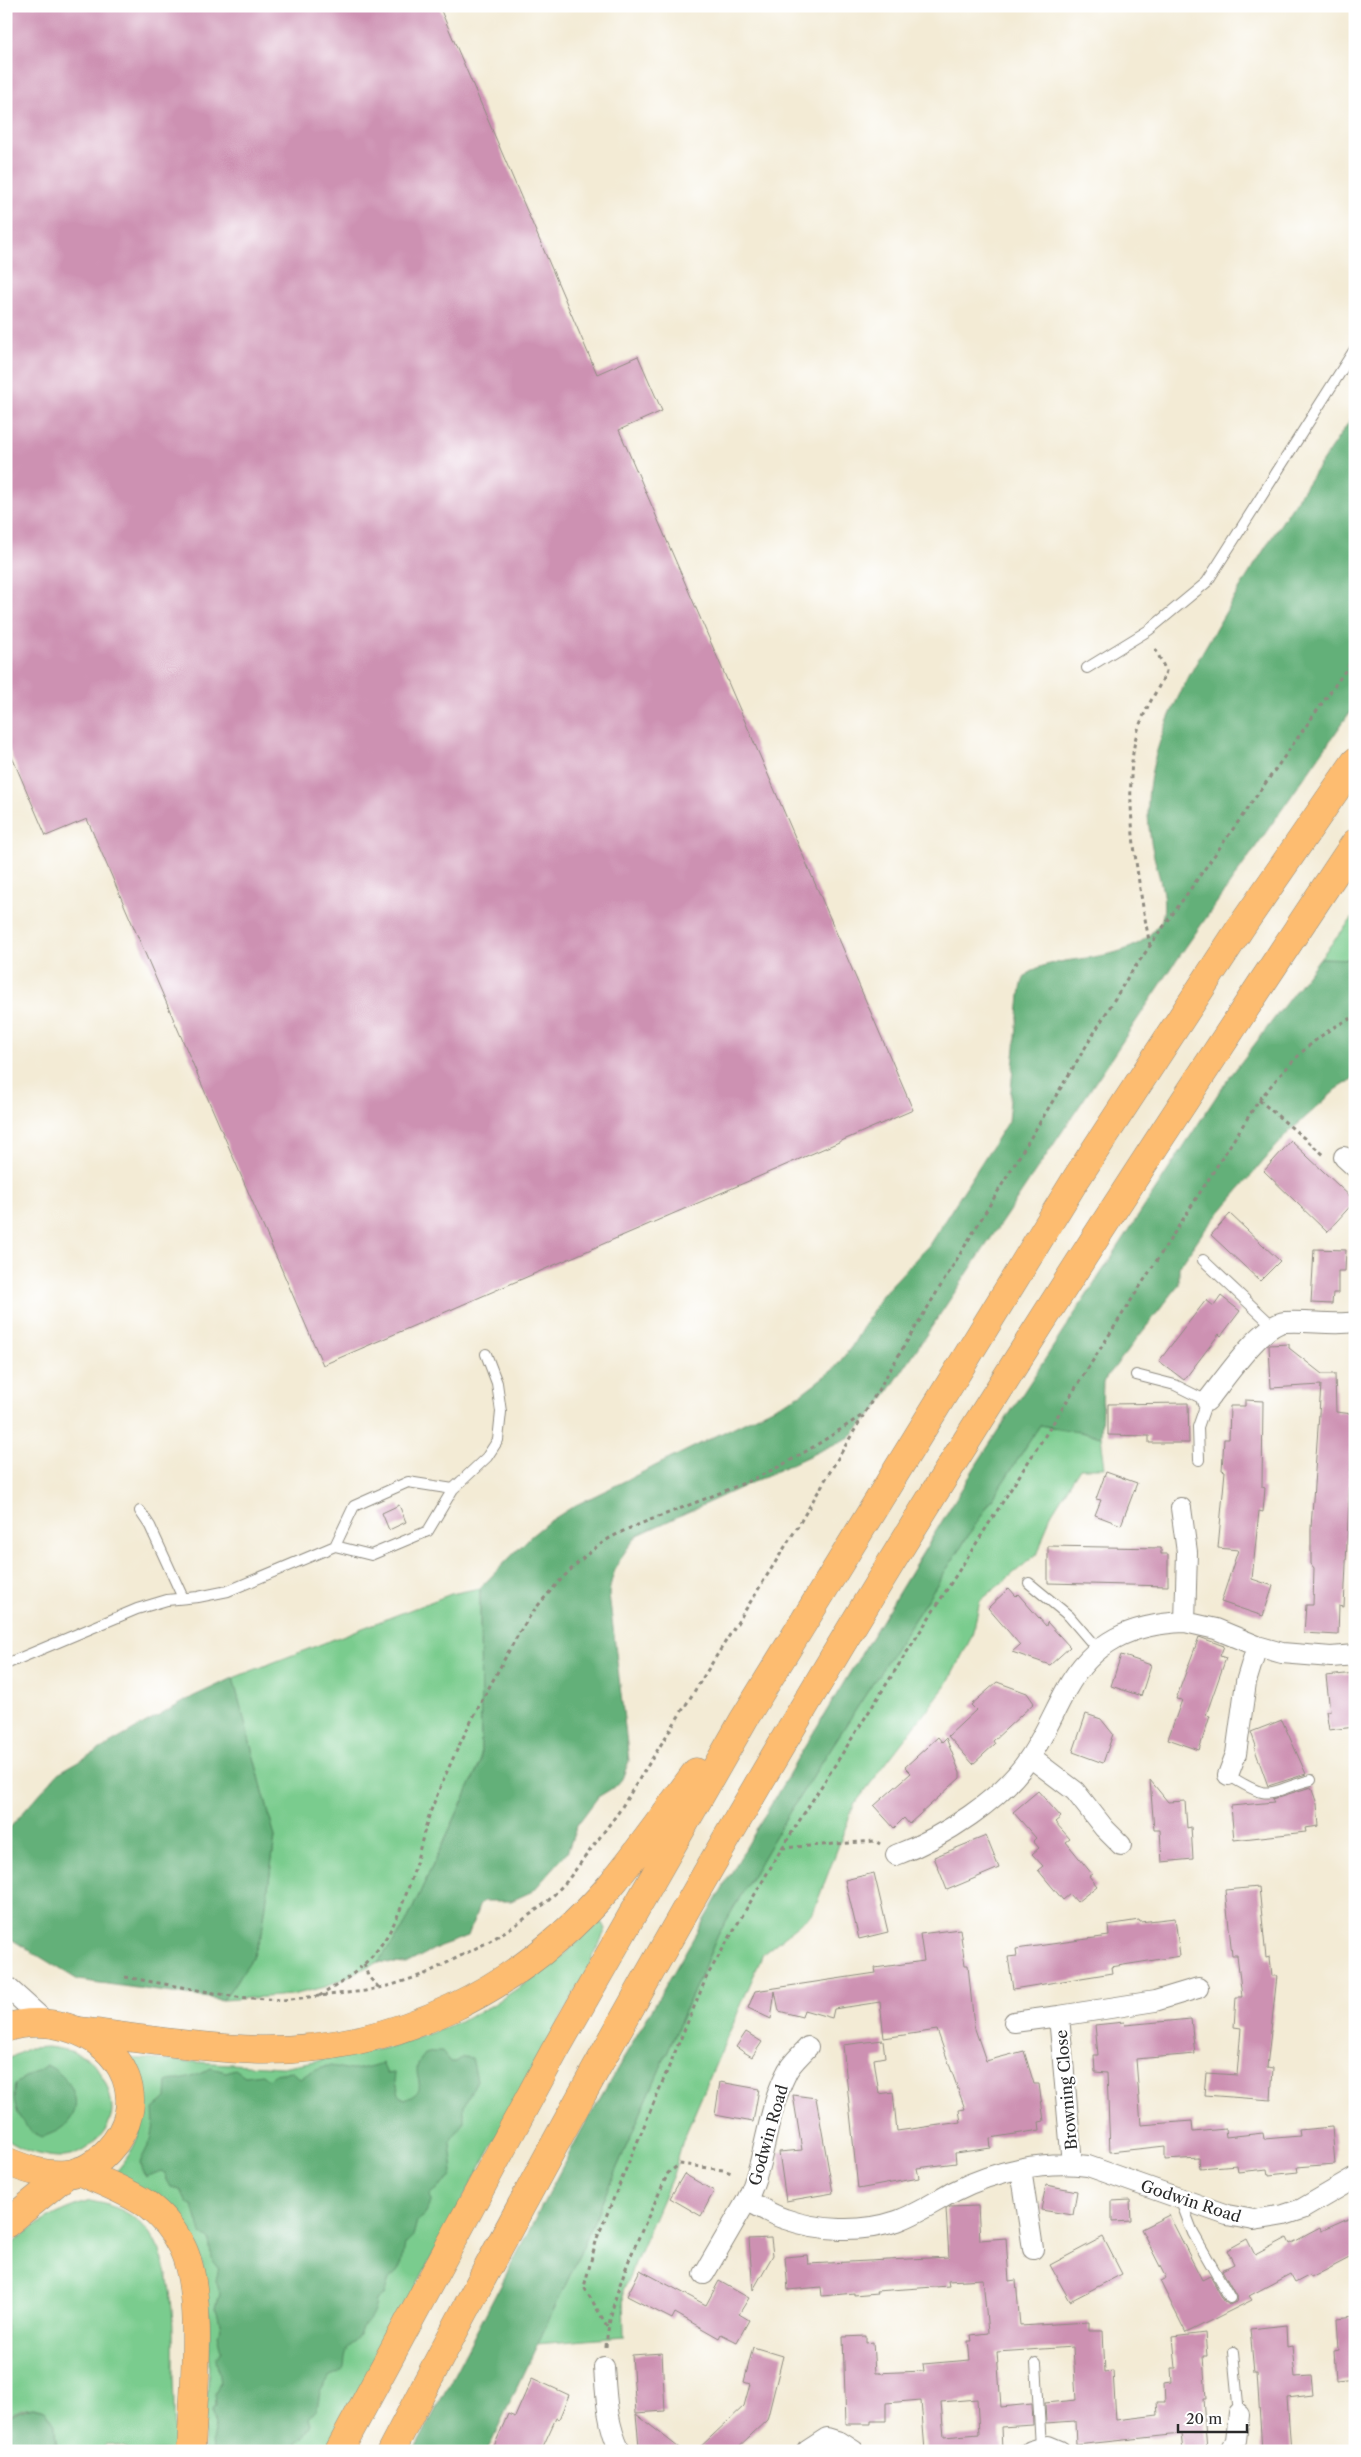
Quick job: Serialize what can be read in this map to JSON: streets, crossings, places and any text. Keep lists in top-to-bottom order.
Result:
{
  "streets": {
    "street": ["Browning Close", "Godwin Road"]
  },
  "crossings": [
    ["Browning Close", "Godwin Road"]
  ],
  "scale_bar": "20 m"
}
